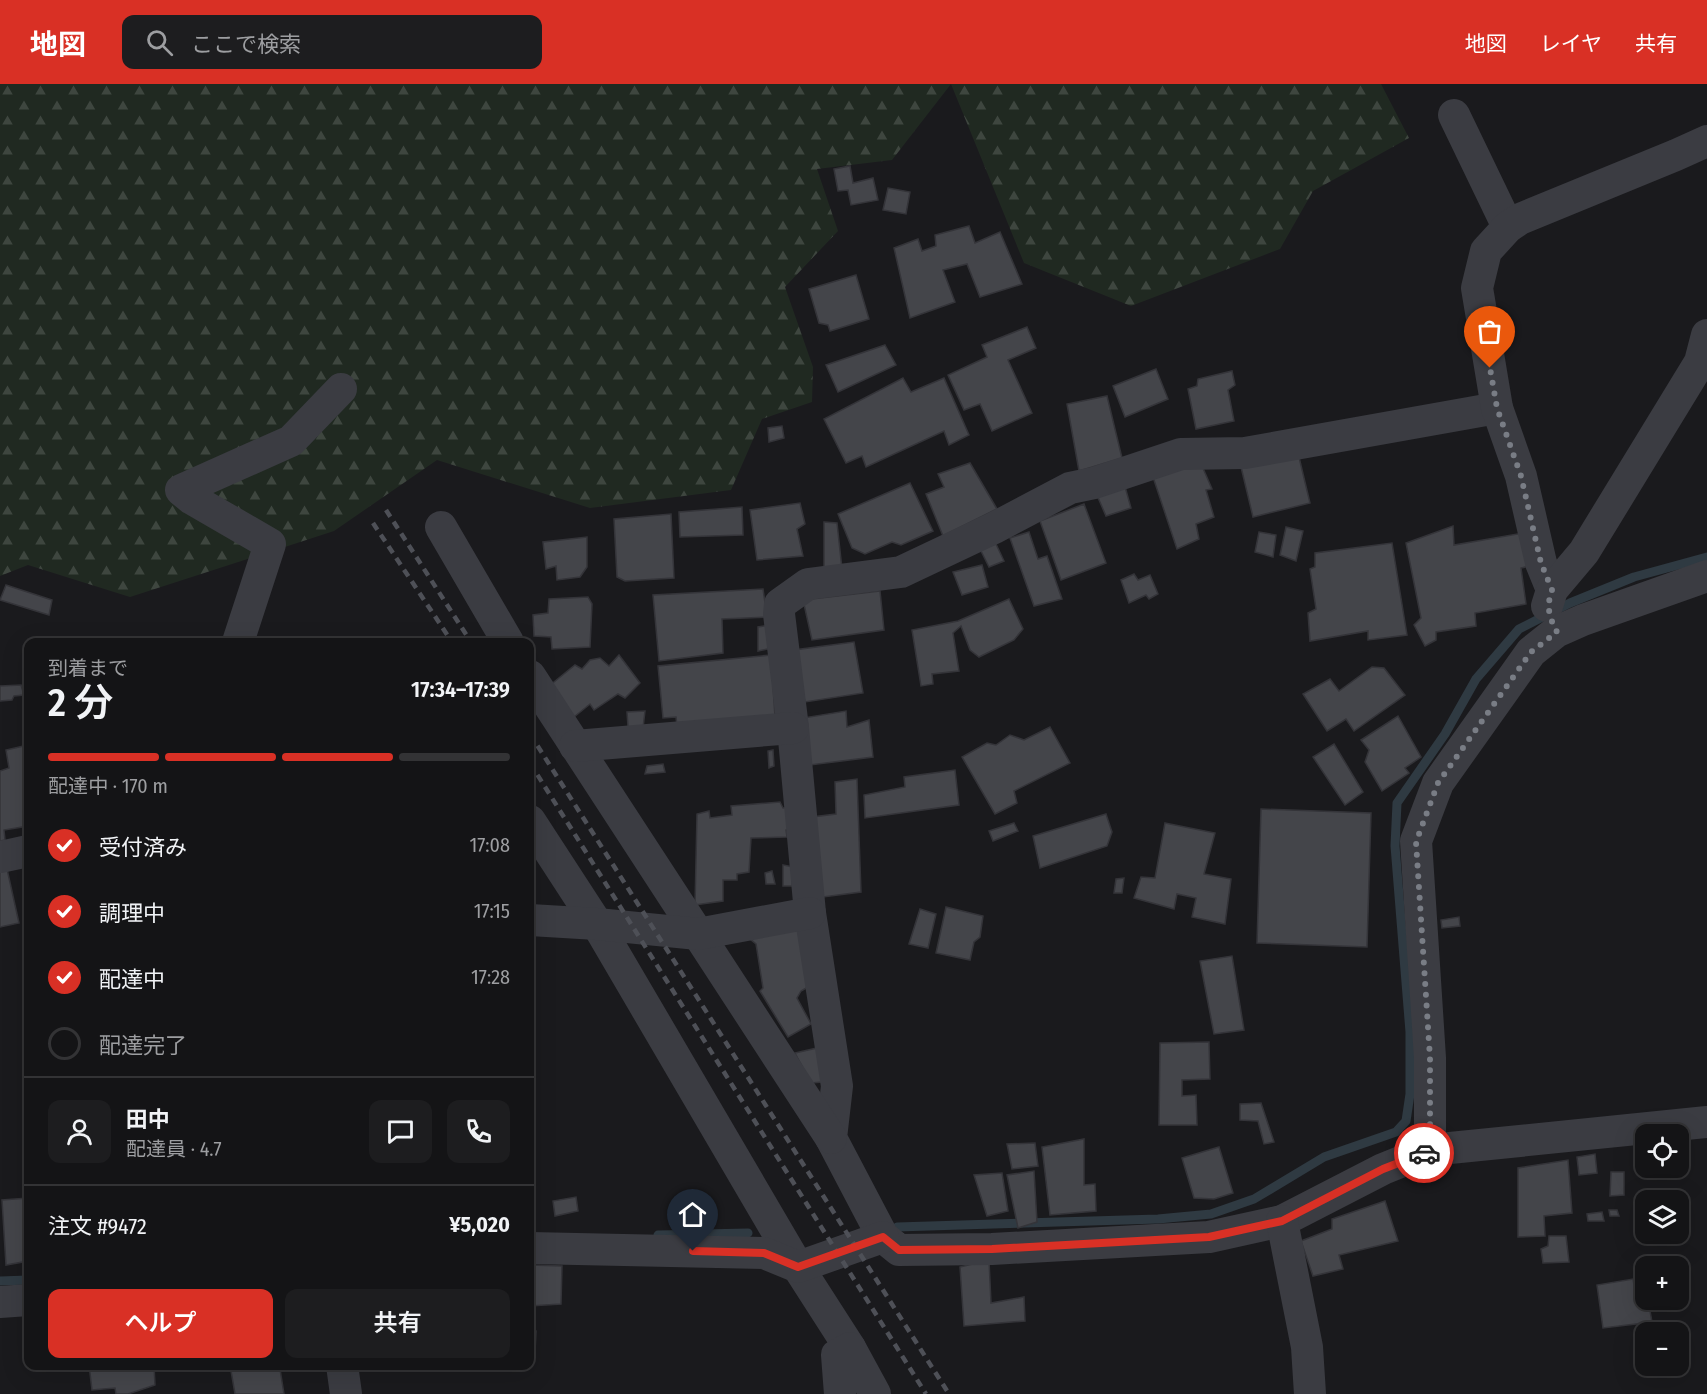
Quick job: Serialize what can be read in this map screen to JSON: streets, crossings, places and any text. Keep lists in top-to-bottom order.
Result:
{
  "page": {
    "header": "地図",
    "search": "ここで検索",
    "nav": ["地図", "レイヤ", "共有"],
    "heading": ["2 分", "到着まで", "17:34–17:39"],
    "panel": [
      "田中",
      "配達員 · 4.7",
      "注文 #9472",
      "¥5,020"
    ],
    "bar": "配達中 · 170 m",
    "list": [
      ["受付済み", "17:08"],
      ["調理中", "17:15"],
      ["配達中", "17:28"],
      "配達完了"
    ],
    "map_buttons": ["+", "−"],
    "buttons": ["ヘルプ", "共有"]
  }
}
